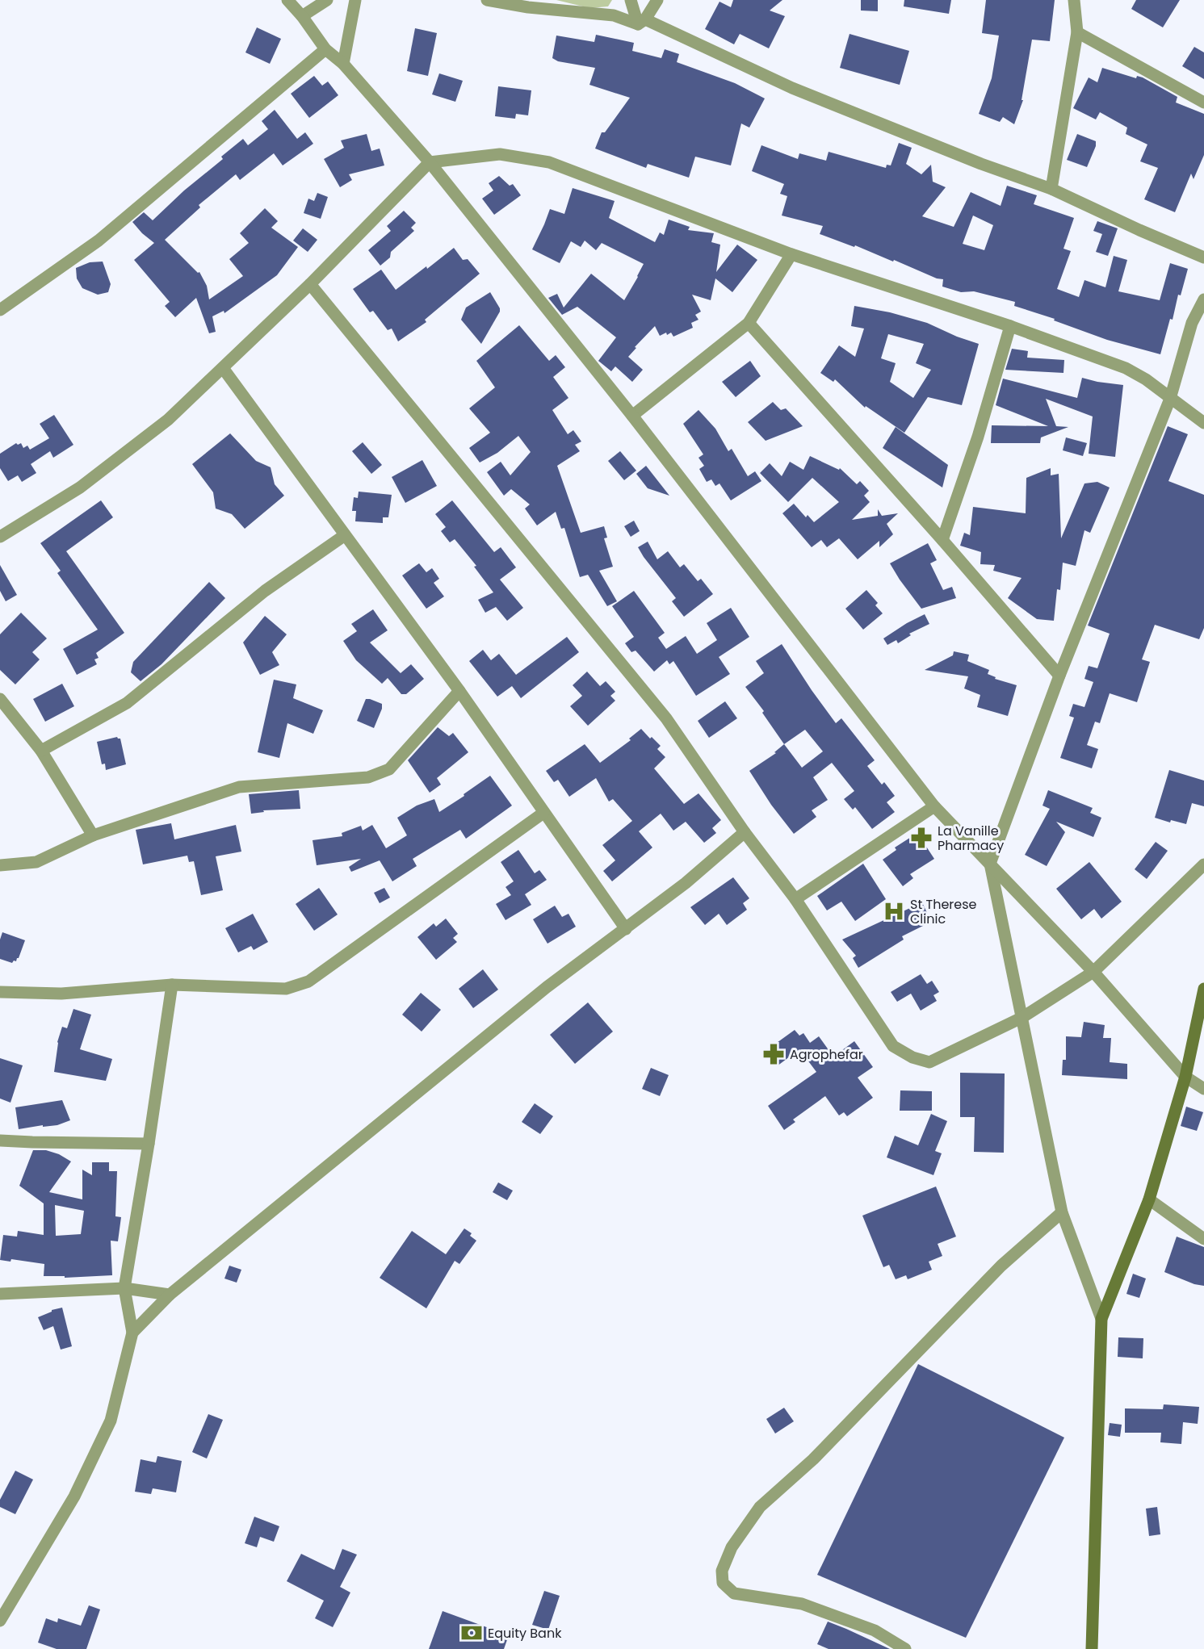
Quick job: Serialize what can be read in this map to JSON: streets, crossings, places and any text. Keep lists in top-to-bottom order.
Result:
{
  "places": {
    "pharmacy": ["La Vanille Pharmacy", "Agrophefar"],
    "hospital": ["St Therese Clinic"],
    "bank": ["Equity Bank"]
  }
}
